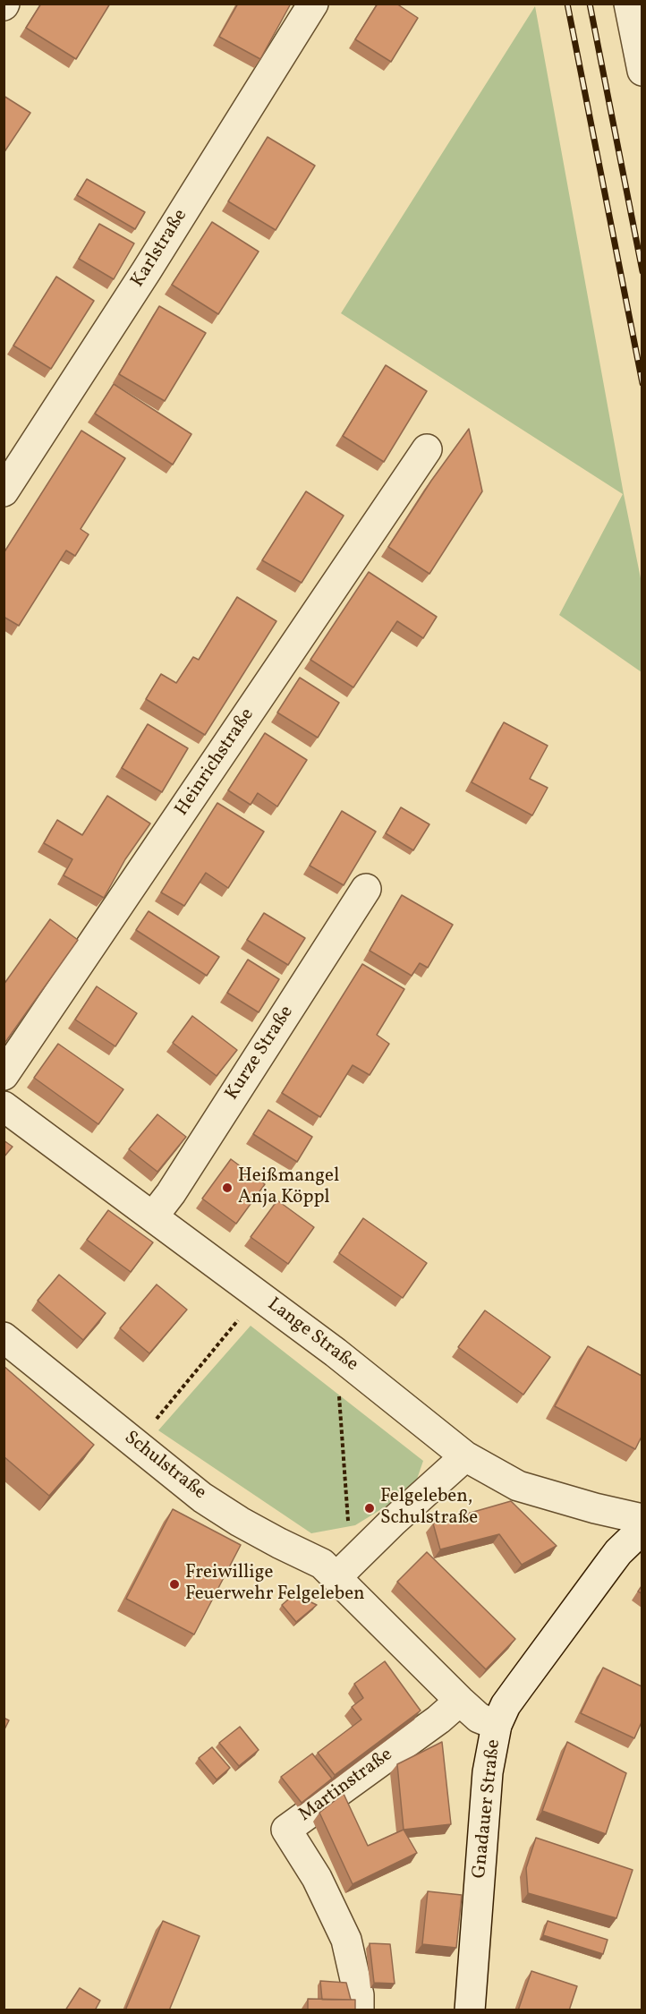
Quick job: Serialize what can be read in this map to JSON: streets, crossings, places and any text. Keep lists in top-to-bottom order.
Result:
{
  "streets": {
    "street": [
      "Karlstraße",
      "Heinrichstraße",
      "Kurze Straße",
      "Lange Straße",
      "Schulstraße",
      "Martinstraße",
      "Gnadauer Straße"
    ]
  },
  "crossings": [
    ["Kurze Straße", "Lange Straße"],
    ["Schulstraße", "Martinstraße"],
    ["Schulstraße", "Gnadauer Straße"]
  ],
  "places": ["Heißmangel Anja Köppl", "Felgeleben, Schulstraße", "Freiwillige Feuerwehr Felgeleben"]
}
